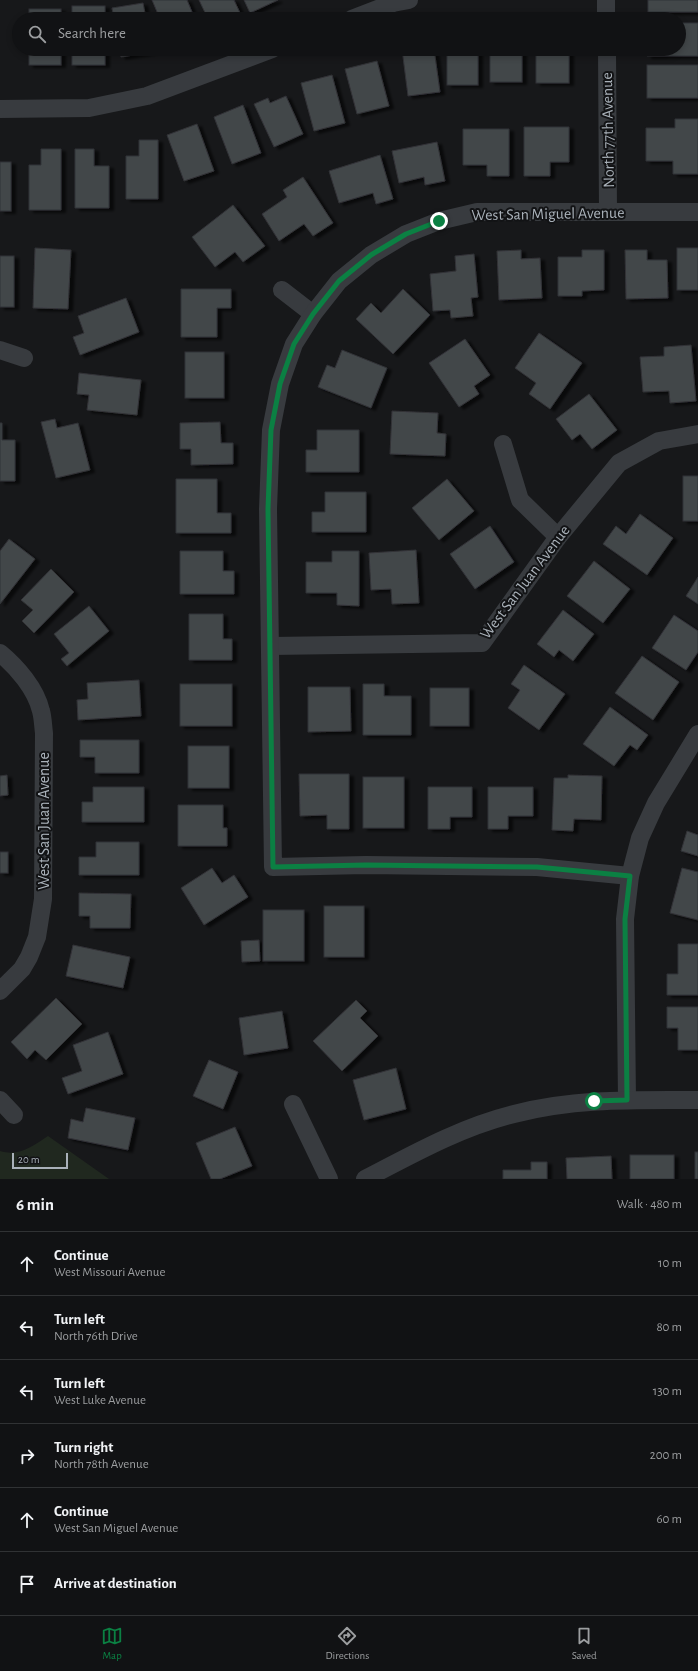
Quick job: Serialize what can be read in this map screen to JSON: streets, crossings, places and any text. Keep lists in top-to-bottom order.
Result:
{
  "streets": {
    "street": ["North 77th Avenue", "West San Miguel Avenue", "West San Juan Avenue"]
  },
  "crossings": [
    ["North 77th Avenue", "West San Miguel Avenue"],
    ["West San Miguel Avenue", "West San Juan Avenue"]
  ],
  "scale_bar": "20 m",
  "page": {
    "search": "Search here",
    "scale": "20 m",
    "heading": ["6 min", "Walk · 480 m"],
    "list": [
      ["Continue", "West Missouri Avenue", "10 m"],
      ["Turn left", "North 76th Drive", "80 m"],
      ["Turn left", "West Luke Avenue", "130 m"],
      ["Turn right", "North 78th Avenue", "200 m"],
      ["Continue", "West San Miguel Avenue", "60 m"],
      "Arrive at destination"
    ],
    "nav": ["Map", "Directions", "Saved"]
  }
}
